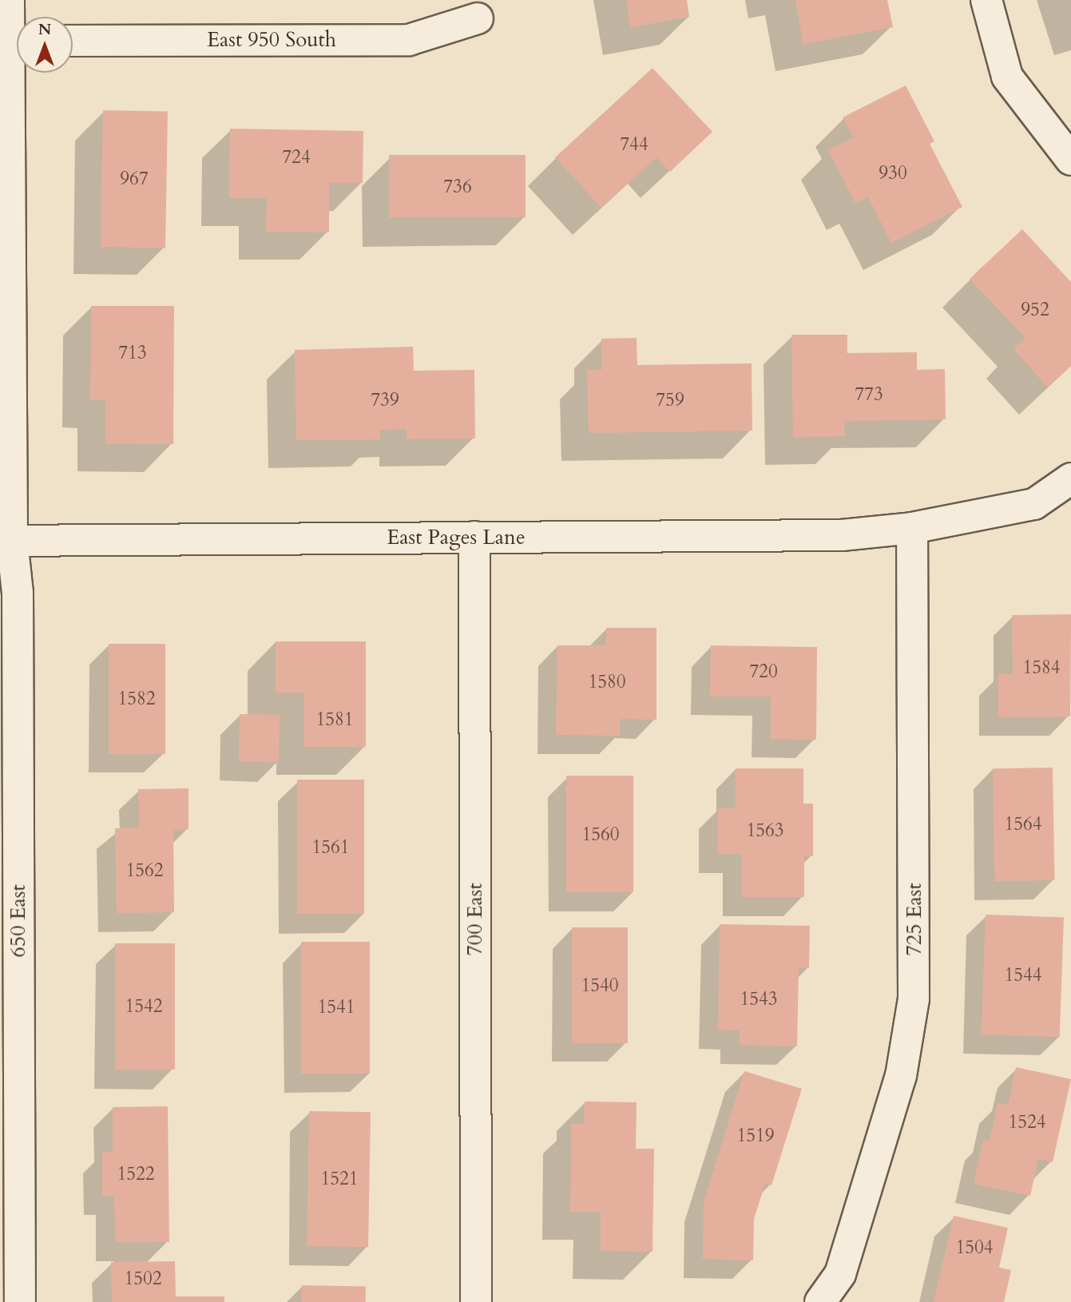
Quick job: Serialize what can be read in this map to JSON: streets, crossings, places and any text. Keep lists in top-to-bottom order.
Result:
{
  "streets": {
    "street": [
      "East 950 South",
      "East Pages Lane",
      "700 East",
      "725 East",
      "650 East"
    ]
  },
  "crossings": [
    ["East Pages Lane", "700 East"],
    ["East Pages Lane", "725 East"],
    ["East Pages Lane", "650 East"]
  ],
  "house_numbers": [
    "744",
    "724",
    "930",
    "967",
    "736",
    "952",
    "713",
    "773",
    "739",
    "759",
    "1584",
    "720",
    "1580",
    "1582",
    "1581",
    "1564",
    "1563",
    "1560",
    "1561",
    "1562",
    "1544",
    "1540",
    "1543",
    "1542",
    "1541",
    "1524",
    "1519",
    "1522",
    "1521",
    "1504",
    "1502"
  ],
  "north": "top"
}
